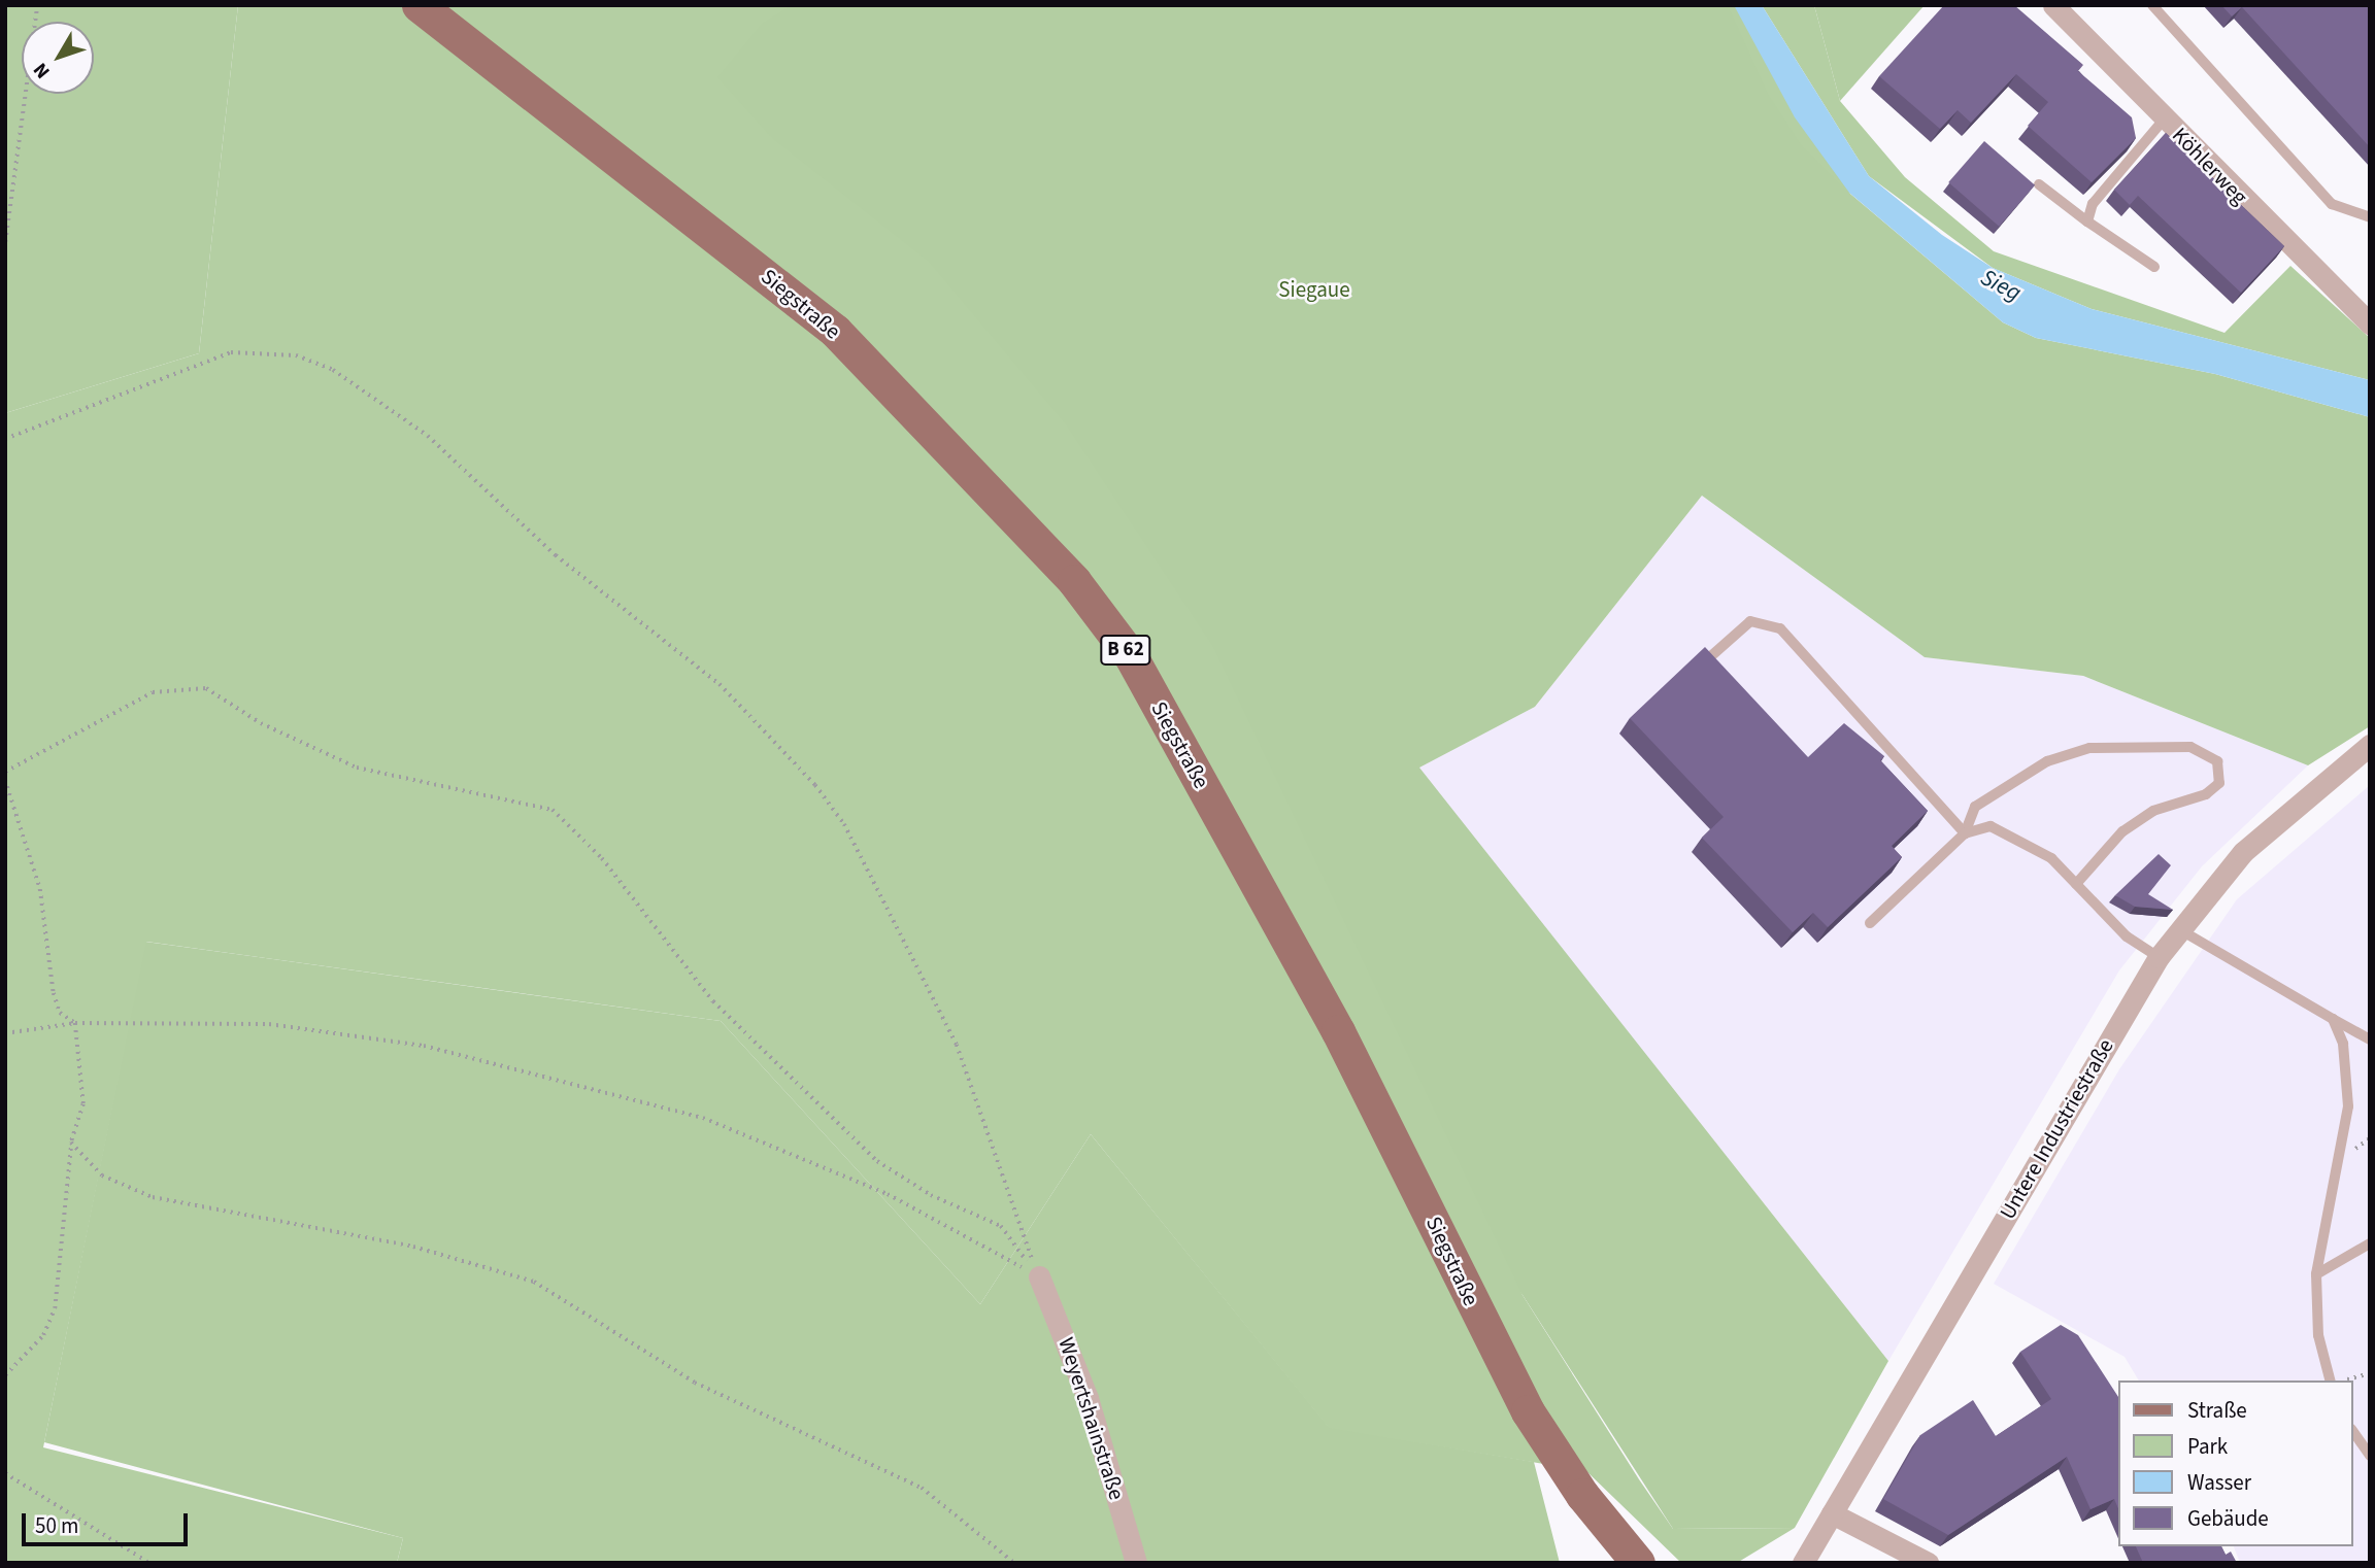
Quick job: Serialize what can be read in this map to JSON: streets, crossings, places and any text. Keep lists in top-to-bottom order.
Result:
{
  "streets": {
    "main road": ["Siegstraße", "B 62"],
    "street": ["Köhlerweg", "Untere Industriestraße", "Weyertshainstraße"]
  },
  "water": ["Sieg"],
  "parks": ["Siegaue"],
  "legend": [
    "Straße",
    "Park",
    "Wasser",
    "Gebäude"
  ],
  "scale_bar": "50 m",
  "north": "bottom left"
}
